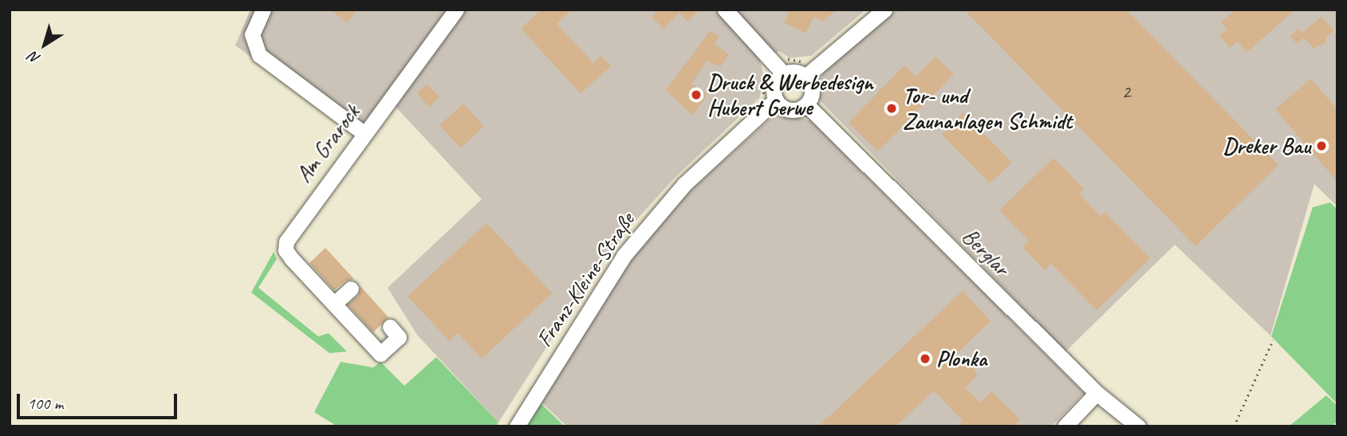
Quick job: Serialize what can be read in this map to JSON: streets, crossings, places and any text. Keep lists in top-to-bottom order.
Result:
{
  "streets": {
    "street": ["Am Grarock", "Berglar", "Franz-Kleine-Straße"]
  },
  "crossings": [
    ["Berglar", "Franz-Kleine-Straße"]
  ],
  "places": [
    "Druck & Werbedesign Hubert Gerwe",
    "Tor- und Zaunanlagen Schmidt",
    "Dreker Bau",
    "Plonka"
  ],
  "house_numbers": ["2"],
  "scale_bar": "100 m",
  "north": "bottom left"
}
